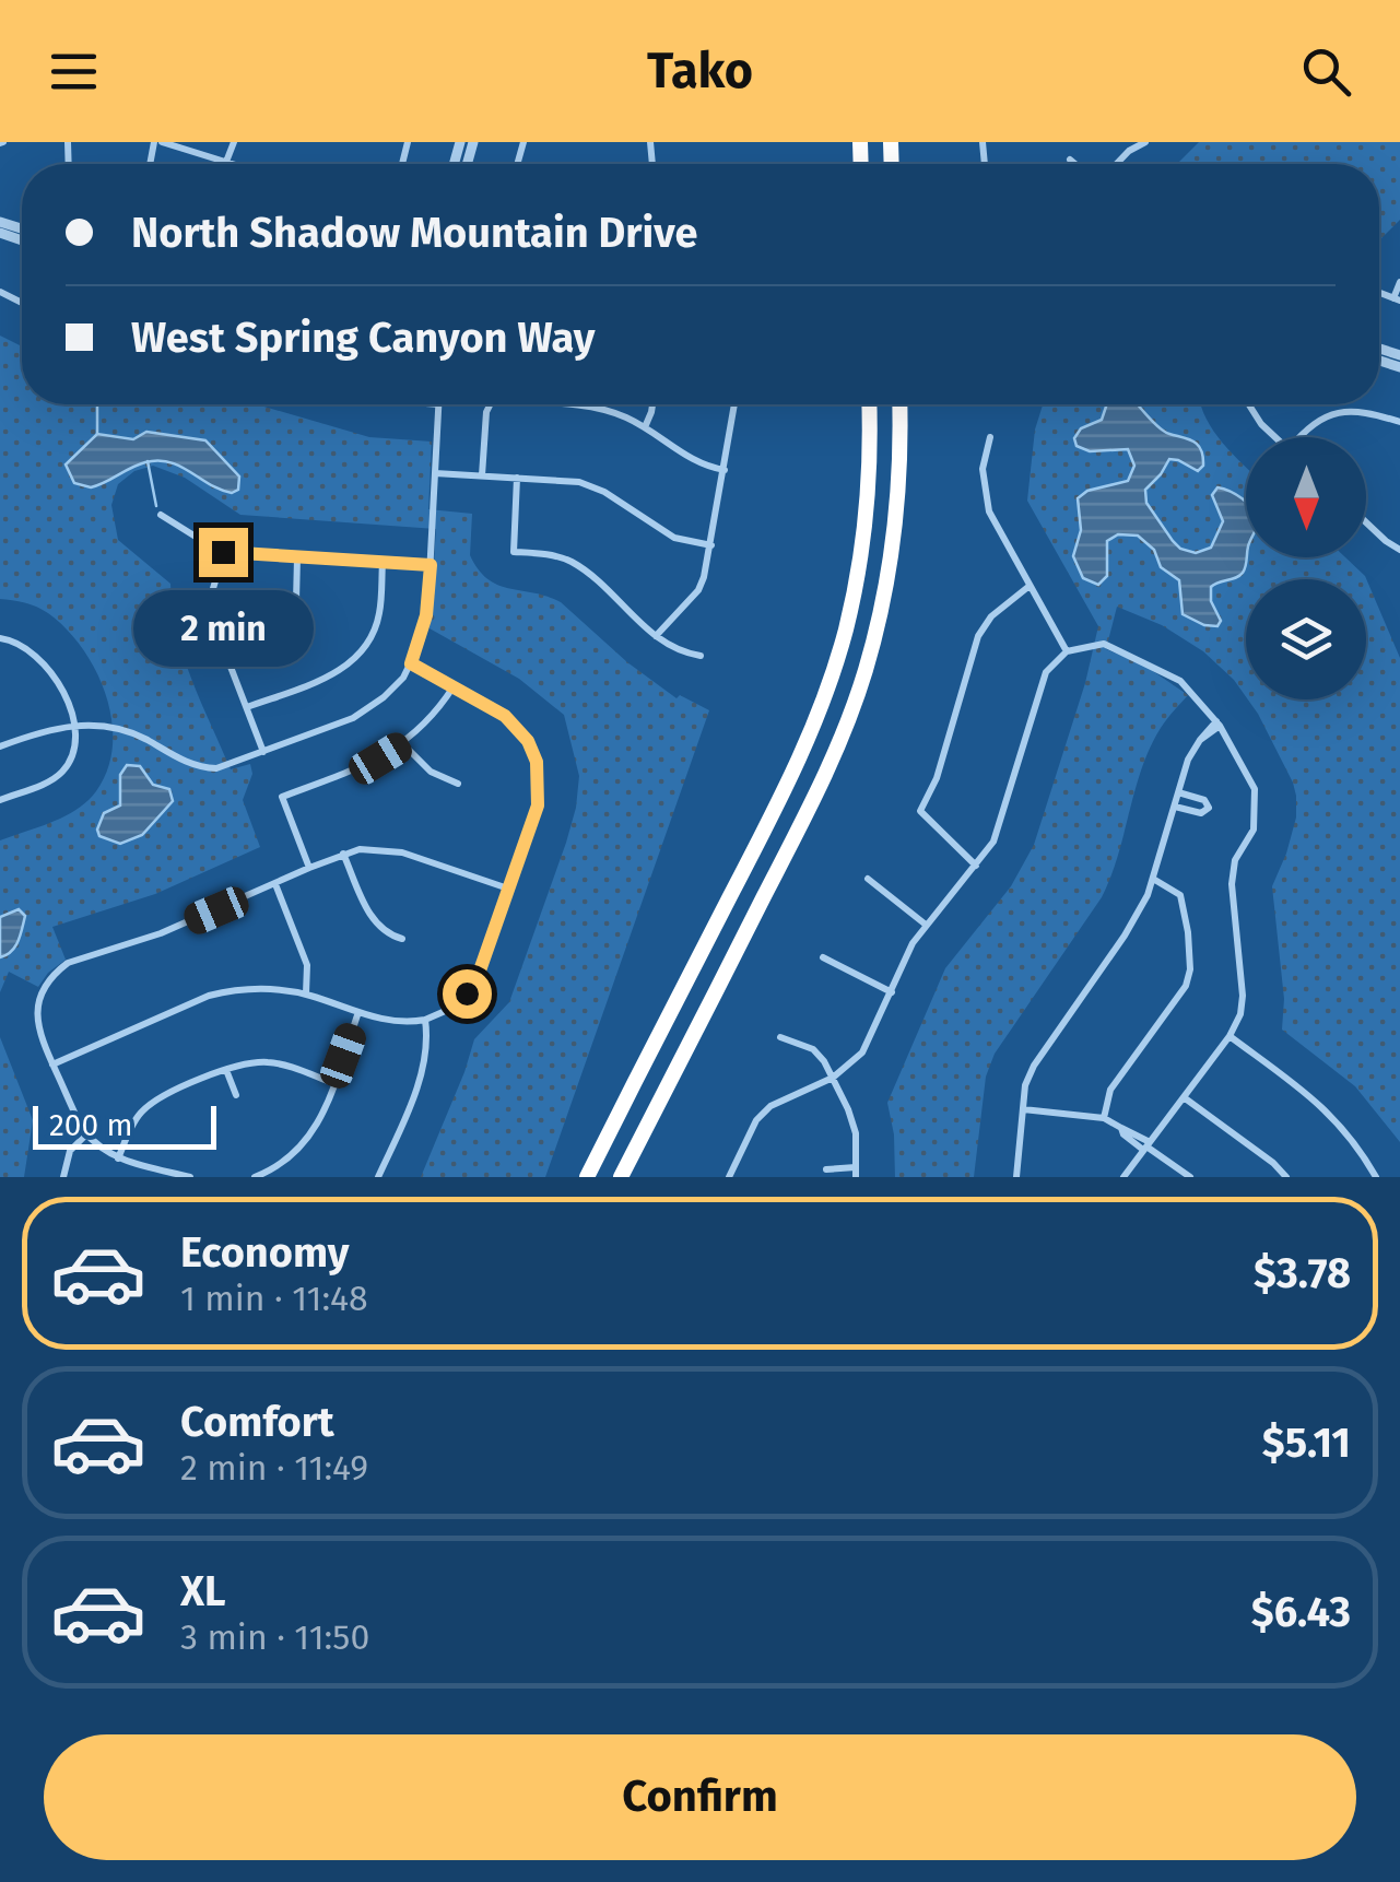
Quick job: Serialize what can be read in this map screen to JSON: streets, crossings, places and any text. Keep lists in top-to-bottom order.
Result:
{
  "scale_bar": "200 m",
  "north": "bottom",
  "page": {
    "header": "Tako",
    "banner": ["North Shadow Mountain Drive", "West Spring Canyon Way"],
    "bubble": "2 min",
    "scale": "200 m",
    "list": [
      {
        "name": "Economy",
        "note": "1 min · 11:48",
        "value": "$3.78"
      },
      {
        "name": "Comfort",
        "note": "2 min · 11:49",
        "value": "$5.11"
      },
      {
        "name": "XL",
        "note": "3 min · 11:50",
        "value": "$6.43"
      }
    ],
    "buttons": "Confirm"
  }
}
